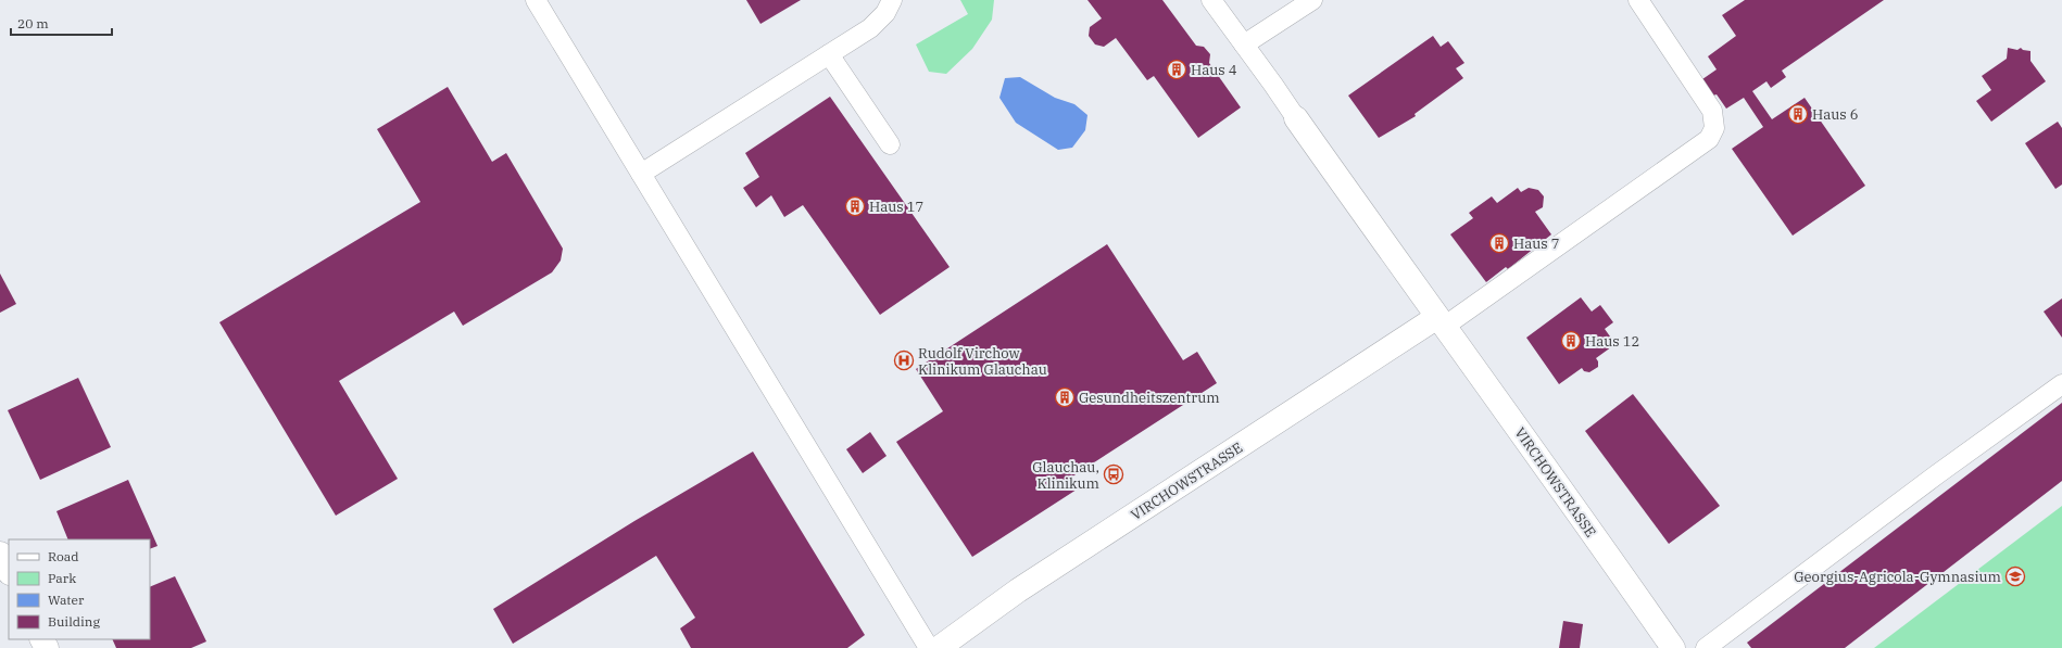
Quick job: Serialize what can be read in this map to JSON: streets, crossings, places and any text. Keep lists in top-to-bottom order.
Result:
{
  "streets": {
    "street": ["VIRCHOWSTRASSE"]
  },
  "places": {
    "building": [
      "Haus 4",
      "Haus 6",
      "Haus 17",
      "Haus 7",
      "Haus 12",
      "Gesundheitszentrum"
    ],
    "hospital": ["Rudolf Virchow Klinikum Glauchau"],
    "bus stop": ["Glauchau, Klinikum"],
    "school or university": ["Georgius-Agricola-Gymnasium"]
  },
  "legend": [
    "Road",
    "Park",
    "Water",
    "Building"
  ],
  "scale_bar": "20 m"
}
